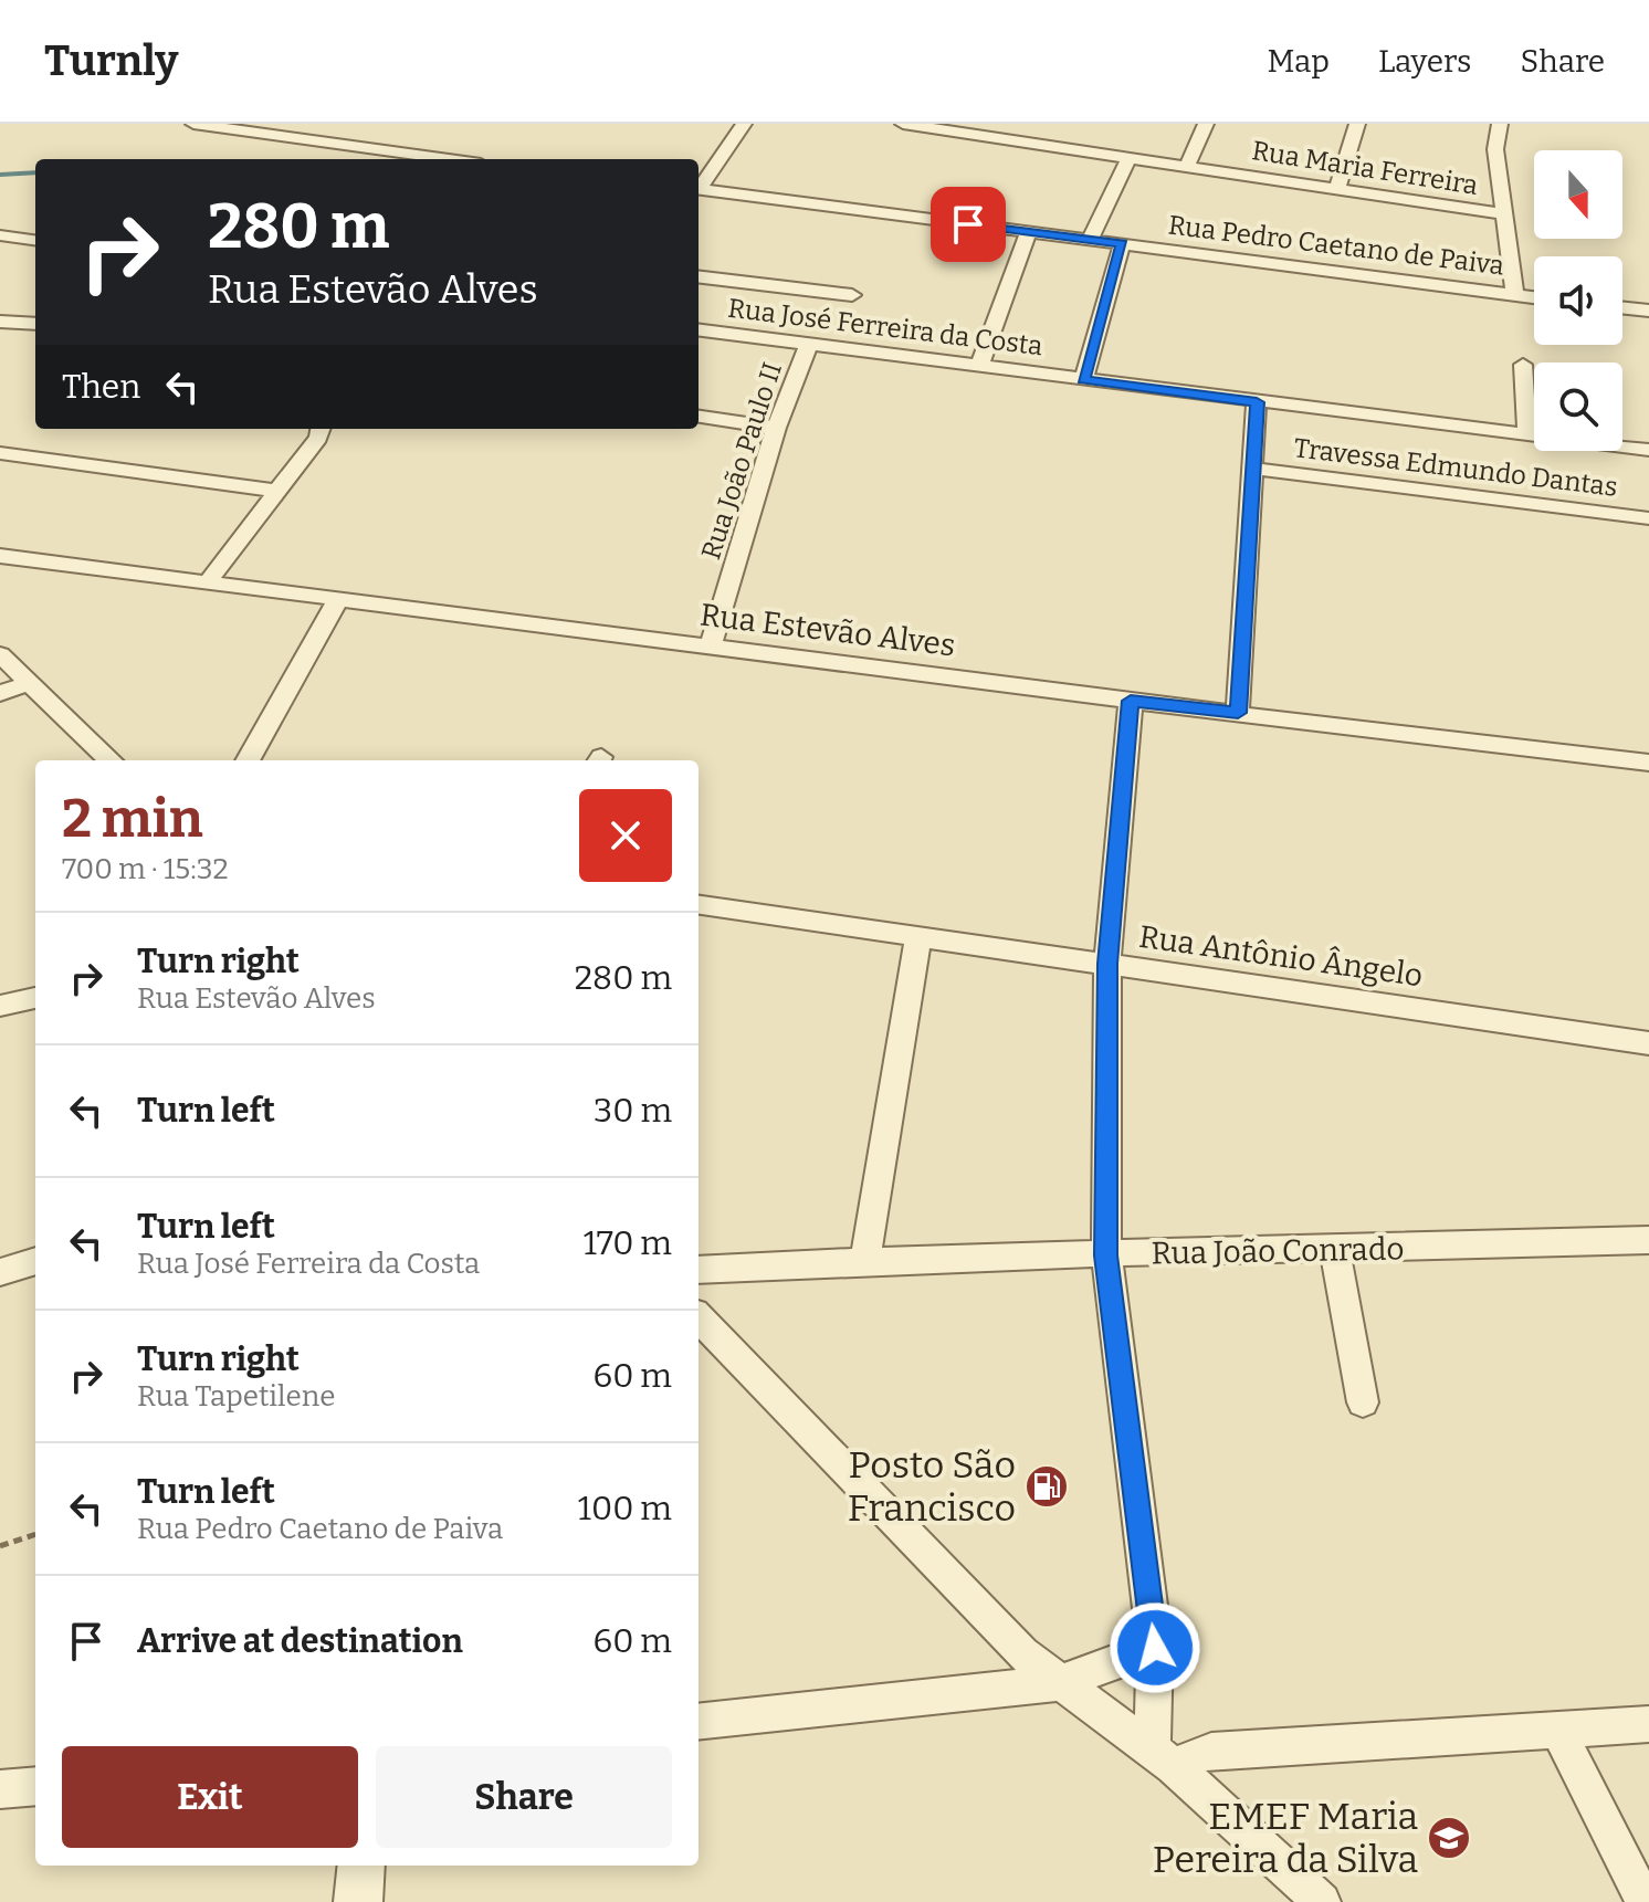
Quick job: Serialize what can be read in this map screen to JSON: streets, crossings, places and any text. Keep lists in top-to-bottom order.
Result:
{
  "streets": {
    "street": [
      "Rua Maria Ferreira",
      "Rua Pedro Caetano de Paiva",
      "Rua José Ferreira da Costa",
      "Rua João Paulo II",
      "Travessa Edmundo Dantas",
      "Rua Estevão Alves",
      "Rua Antônio Ângelo",
      "Rua João Conrado"
    ]
  },
  "crossings": [
    ["Rua José Ferreira da Costa", "Rua João Paulo II"],
    ["Rua João Paulo II", "Rua Estevão Alves"]
  ],
  "places": {
    "fuel station": ["Posto São Francisco"],
    "school or university": ["EMEF Maria Pereira da Silva"]
  },
  "north": "bottom",
  "page": {
    "header": "Turnly",
    "nav": ["Map", "Layers", "Share"],
    "turn": ["280 m", "Rua Estevão Alves"],
    "then": "Then",
    "heading": ["2 min", "700 m · 15:32"],
    "list": [
      {
        "name": "Turn right",
        "note": "Rua Estevão Alves",
        "value": "280 m"
      },
      {
        "name": "Turn left",
        "value": "30 m"
      },
      {
        "name": "Turn left",
        "note": "Rua José Ferreira da Costa",
        "value": "170 m"
      },
      {
        "name": "Turn right",
        "note": "Rua Tapetilene",
        "value": "60 m"
      },
      {
        "name": "Turn left",
        "note": "Rua Pedro Caetano de Paiva",
        "value": "100 m"
      },
      {
        "name": "Arrive at destination",
        "value": "60 m"
      }
    ],
    "buttons": ["Exit", "Share"]
  }
}
